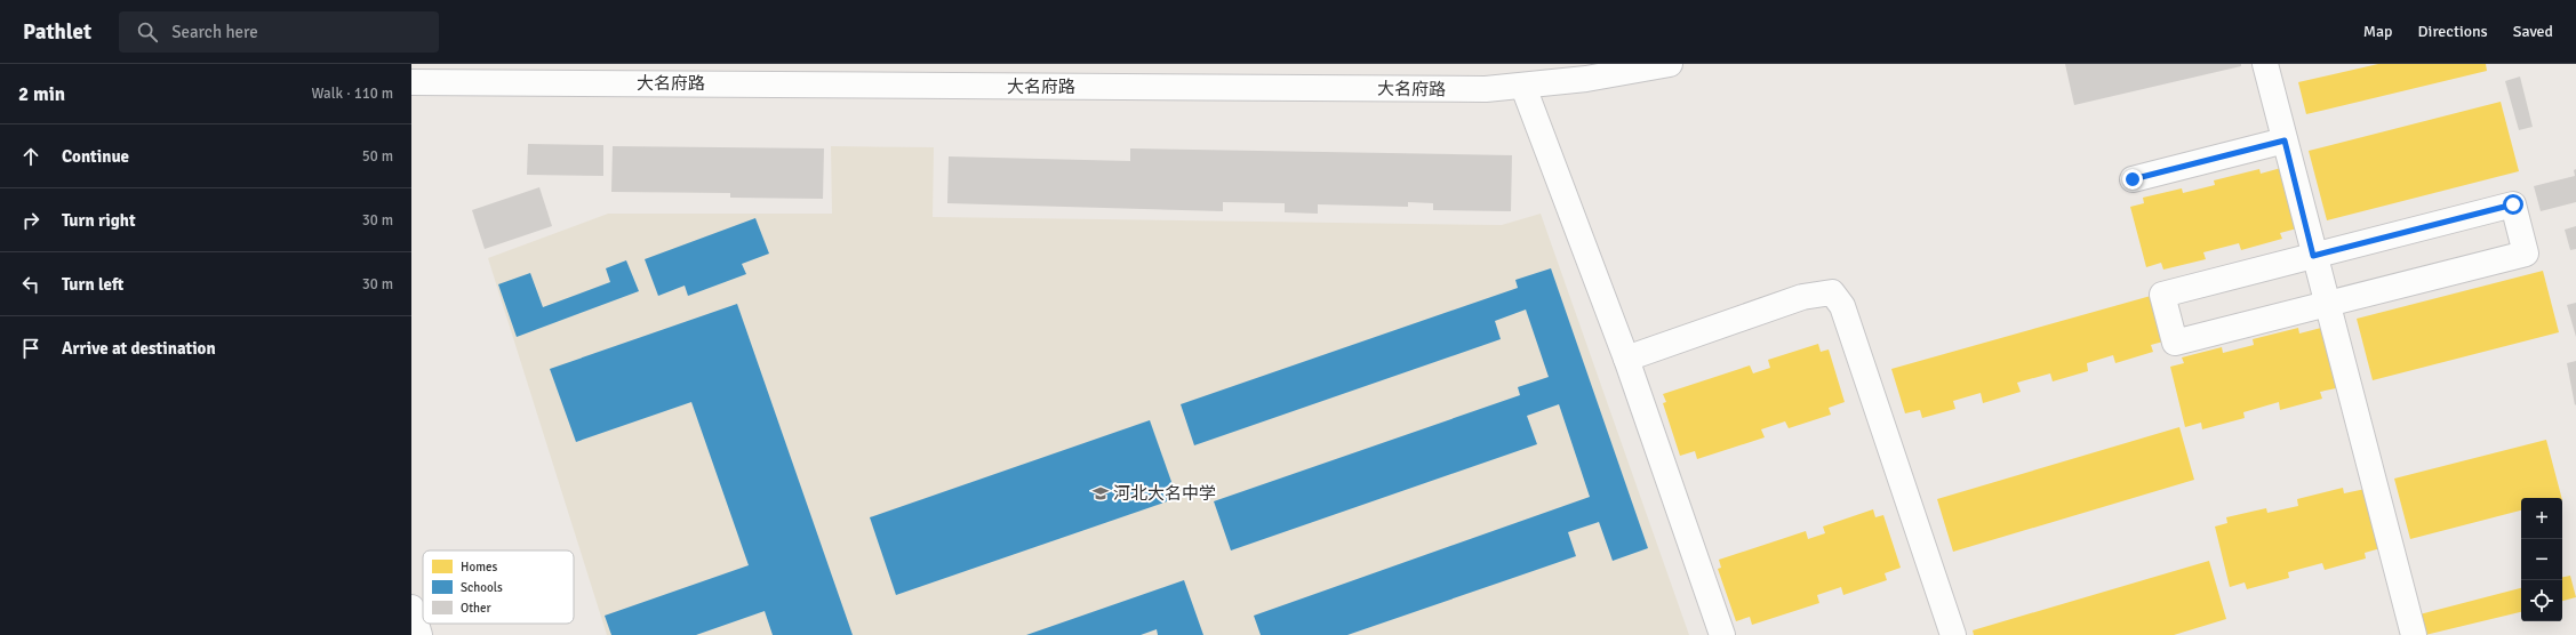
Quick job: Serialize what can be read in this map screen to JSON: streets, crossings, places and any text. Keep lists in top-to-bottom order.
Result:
{
  "streets": {
    "street": ["大名府路"]
  },
  "places": {
    "school or university": ["河北大名中学"]
  },
  "legend": ["Homes", "Schools", "Other"],
  "page": {
    "header": "Pathlet",
    "search": "Search here",
    "nav": ["Map", "Directions", "Saved"],
    "heading": ["2 min", "Walk · 110 m"],
    "list": [
      ["Continue", "50 m"],
      ["Turn right", "30 m"],
      ["Turn left", "30 m"],
      "Arrive at destination"
    ],
    "map_buttons": ["+", "−"]
  }
}
